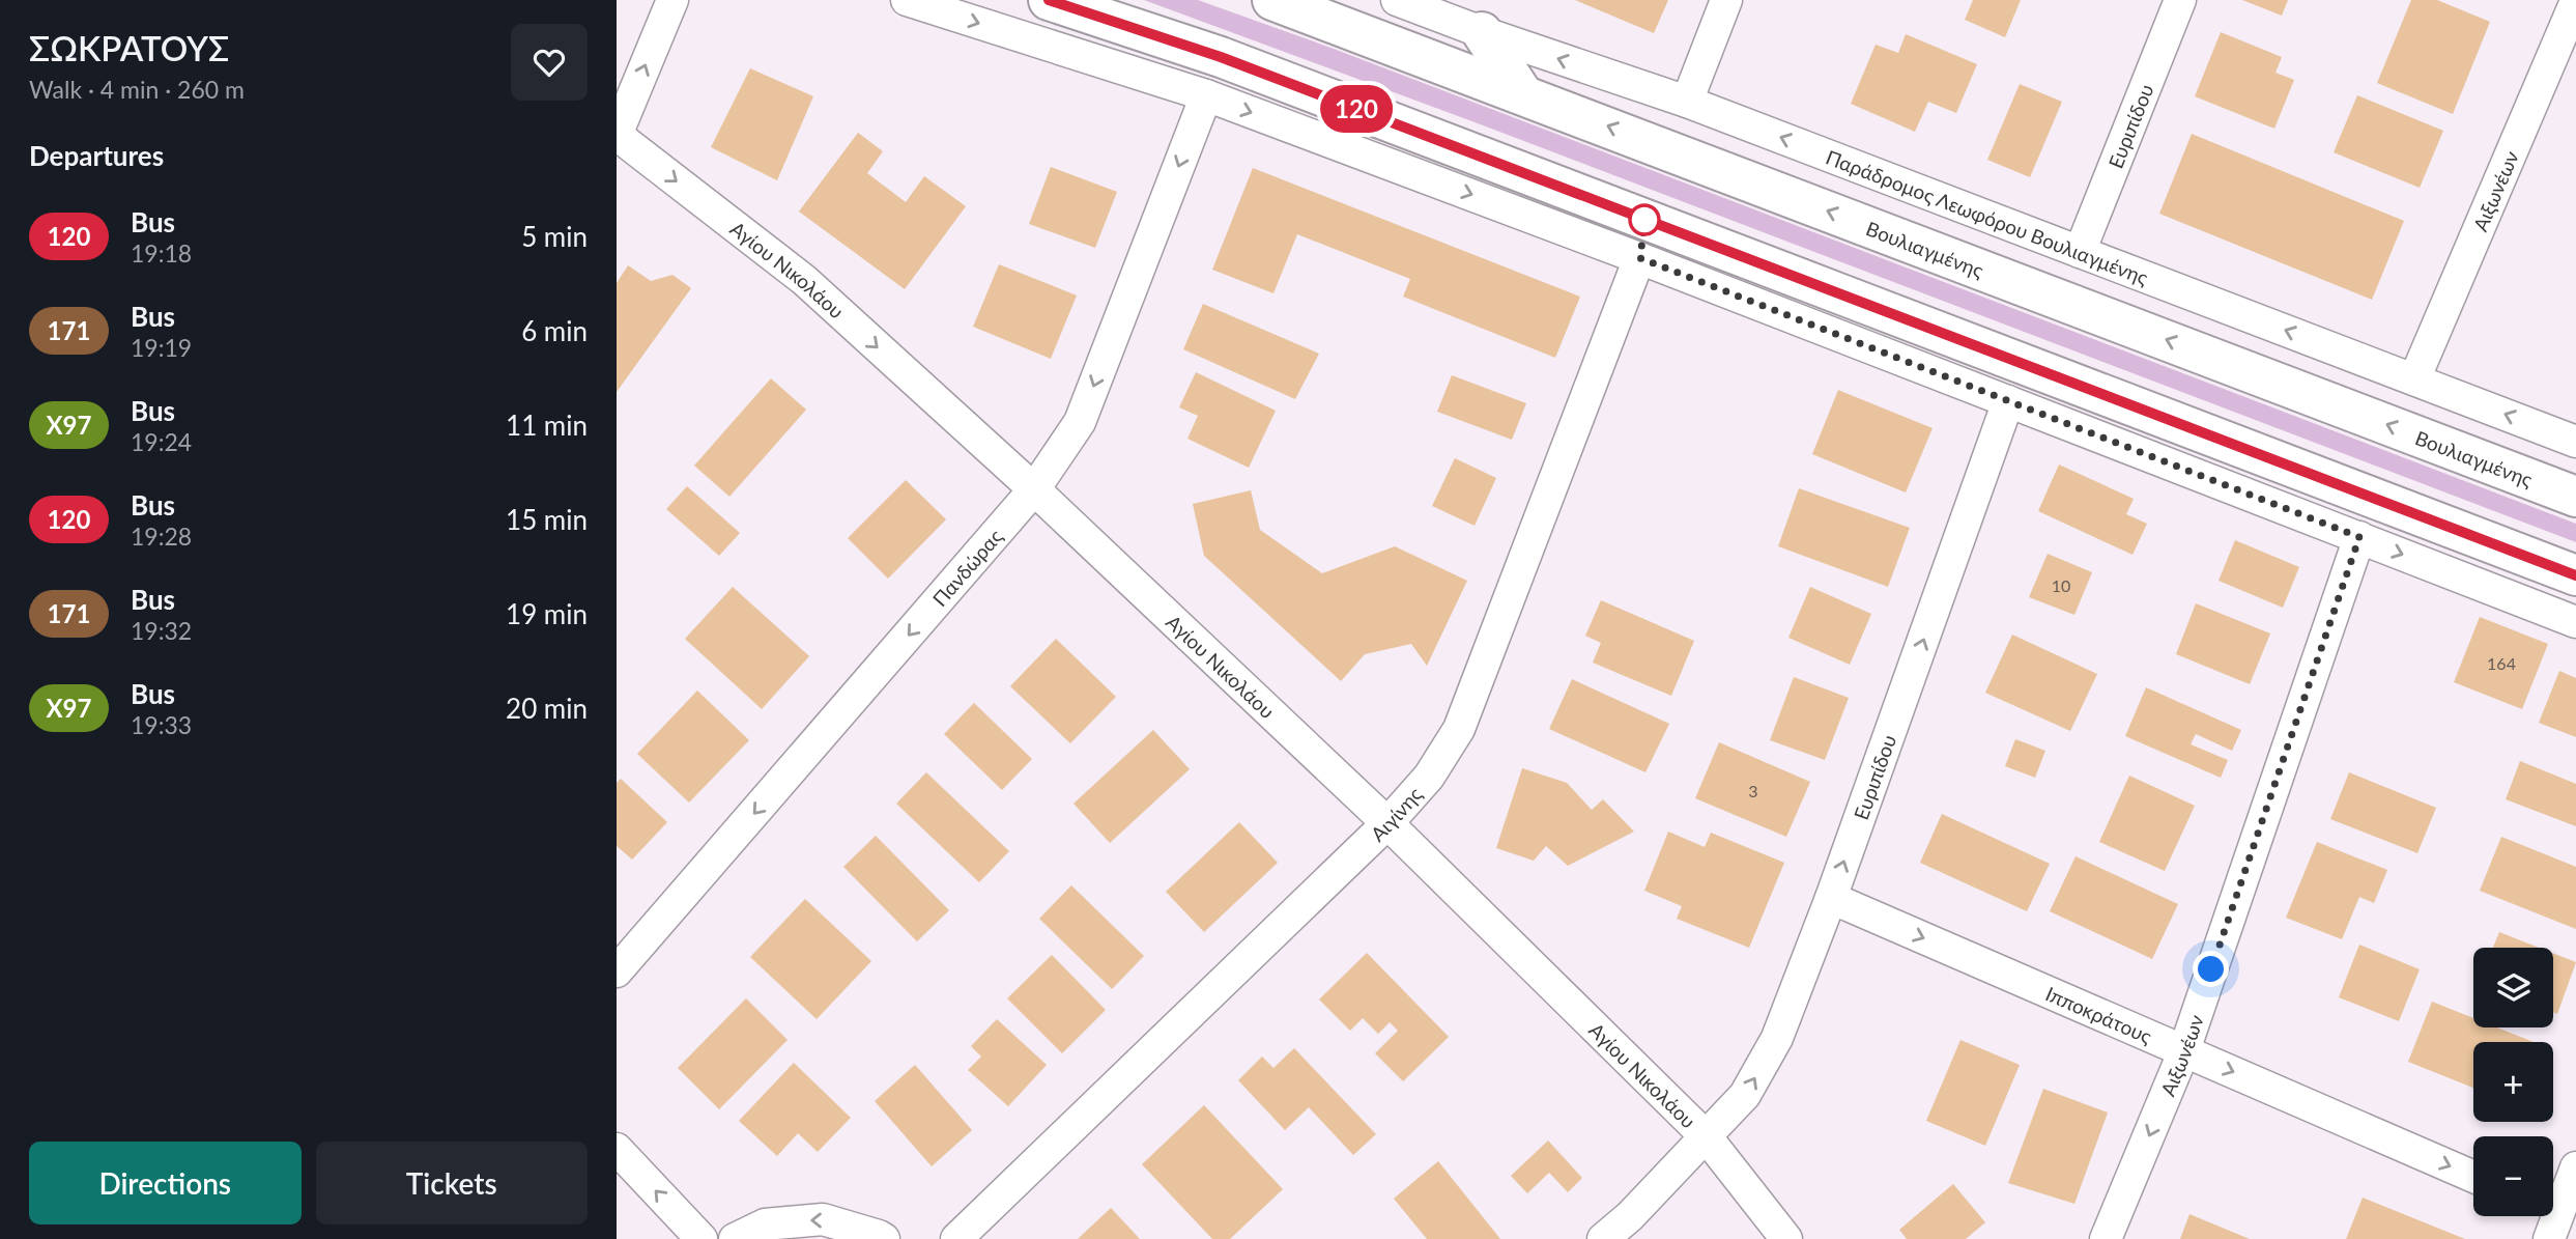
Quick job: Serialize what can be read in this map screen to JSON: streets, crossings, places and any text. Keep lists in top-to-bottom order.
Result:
{
  "streets": {
    "main road": ["Βουλιαγμένης"],
    "street": [
      "Ευριπίδου",
      "Αιξωνέων",
      "Παράδρομος Λεωφόρου Βουλιαγμένης",
      "Αγίου Νικολάου",
      "Πανδώρας",
      "Αιγίνης",
      "Ιπποκράτους"
    ]
  },
  "crossings": [
    ["Ευριπίδου", "Παράδρομος Λεωφόρου Βουλιαγμένης"],
    ["Ευριπίδου", "Αγίου Νικολάου"],
    ["Ευριπίδου", "Ιπποκράτους"],
    ["Αιξωνέων", "Παράδρομος Λεωφόρου Βουλιαγμένης"],
    ["Αιξωνέων", "Ιπποκράτους"],
    ["Αγίου Νικολάου", "Πανδώρας"],
    ["Αγίου Νικολάου", "Αιγίνης"]
  ],
  "one_way": ["Ευριπίδου", "Πανδώρας", "Ιπποκράτους"],
  "lines": ["bus line 120"],
  "house_numbers": ["10", "164", "3"],
  "page": {
    "heading": [
      ["ΣΩΚΡΑΤΟΥΣ", "Walk · 4 min · 260 m"],
      "Departures"
    ],
    "on_map": "120",
    "list": [
      {
        "mark": "120",
        "name": "Bus",
        "note": "19:18",
        "value": "5 min"
      },
      {
        "mark": "171",
        "name": "Bus",
        "note": "19:19",
        "value": "6 min"
      },
      {
        "mark": "X97",
        "name": "Bus",
        "note": "19:24",
        "value": "11 min"
      },
      {
        "mark": "120",
        "name": "Bus",
        "note": "19:28",
        "value": "15 min"
      },
      {
        "mark": "171",
        "name": "Bus",
        "note": "19:32",
        "value": "19 min"
      },
      {
        "mark": "X97",
        "name": "Bus",
        "note": "19:33",
        "value": "20 min"
      }
    ],
    "map_buttons": ["+", "−"],
    "buttons": ["Directions", "Tickets"]
  }
}
